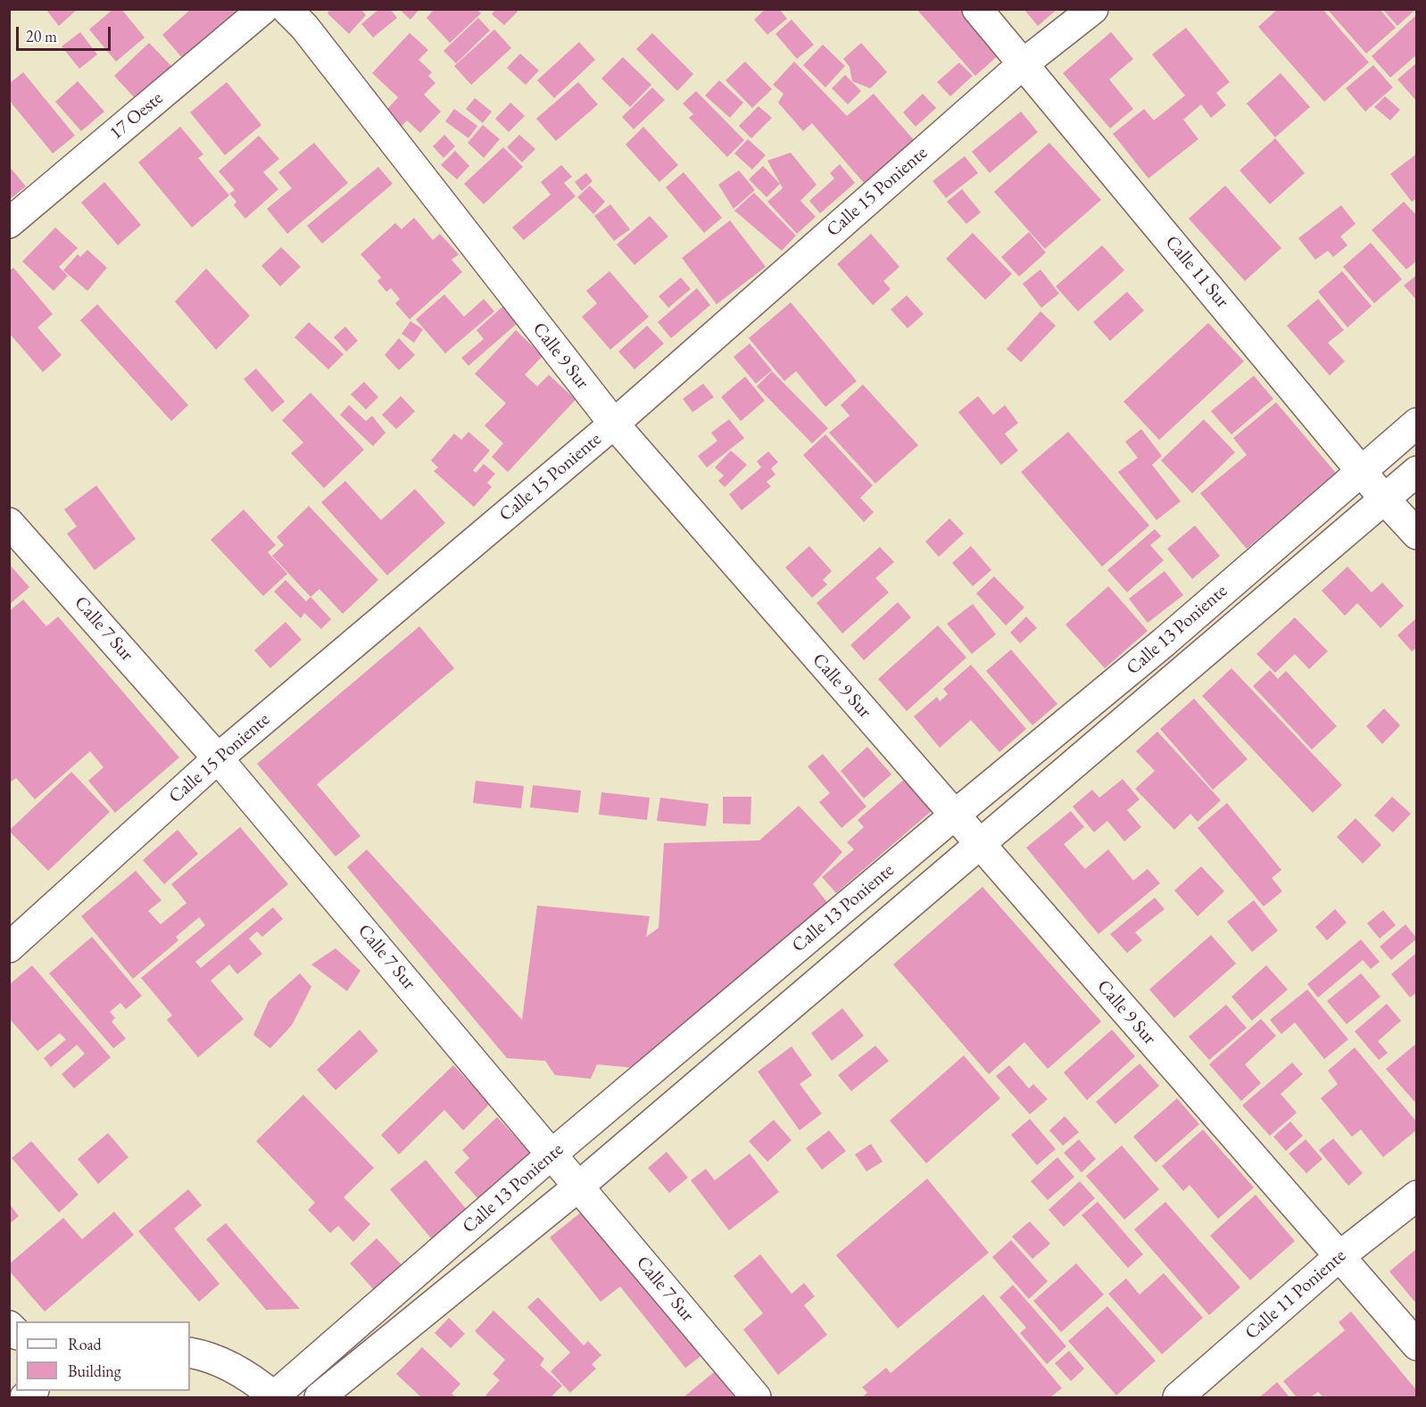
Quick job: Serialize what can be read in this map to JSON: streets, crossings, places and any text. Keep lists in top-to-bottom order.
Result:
{
  "streets": {
    "street": [
      "17 Oeste",
      "Calle 15 Poniente",
      "Calle 11 Sur",
      "Calle 9 Sur",
      "Calle 7 Sur",
      "Calle 13 Poniente",
      "Calle 11 Poniente"
    ]
  },
  "crossings": [
    ["Calle 15 Poniente", "Calle 11 Sur"],
    ["Calle 15 Poniente", "Calle 9 Sur"],
    ["Calle 15 Poniente", "Calle 7 Sur"],
    ["Calle 11 Sur", "Calle 13 Poniente"],
    ["Calle 9 Sur", "Calle 13 Poniente"],
    ["Calle 9 Sur", "Calle 11 Poniente"],
    ["Calle 7 Sur", "Calle 13 Poniente"]
  ],
  "legend": ["Road", "Building"],
  "scale_bar": "20 m"
}
